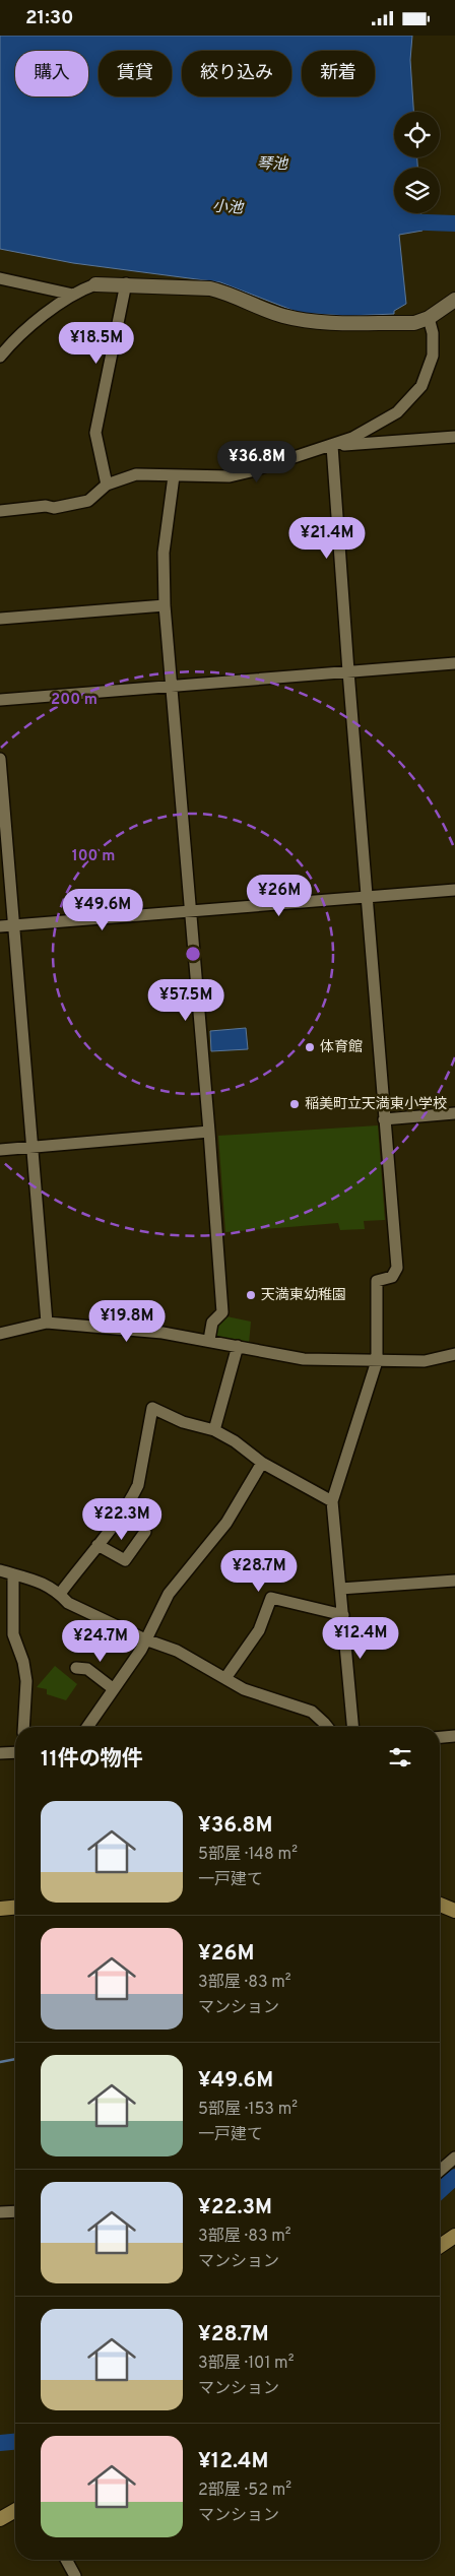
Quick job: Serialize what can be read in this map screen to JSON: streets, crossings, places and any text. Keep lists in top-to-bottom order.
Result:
{
  "water": ["琴池", "小池"],
  "places": ["体育館", "稲美町立天満東小学校", "天満東幼稚園"],
  "page": {
    "status": "21:30",
    "chip": [
      "購入",
      "賃貸",
      "絞り込み",
      "新着"
    ],
    "price": [
      "¥18.5M",
      "¥36.8M",
      "¥21.4M",
      "¥26M",
      "¥49.6M",
      "¥57.5M",
      "¥19.8M",
      "¥22.3M",
      "¥28.7M",
      "¥12.4M",
      "¥24.7M"
    ],
    "heading": "11件の物件",
    "list": [
      {
        "name": "¥36.8M",
        "note": "5部屋 · 148 m² · 一戸建て"
      },
      {
        "name": "¥26M",
        "note": "3部屋 · 83 m² · マンション"
      },
      {
        "name": "¥49.6M",
        "note": "5部屋 · 153 m² · 一戸建て"
      },
      {
        "name": "¥22.3M",
        "note": "3部屋 · 83 m² · マンション"
      },
      {
        "name": "¥28.7M",
        "note": "3部屋 · 101 m² · マンション"
      },
      {
        "name": "¥12.4M",
        "note": "2部屋 · 52 m² · マンション"
      }
    ]
  },
  "rings": ["200 m", "100 m"]
}
